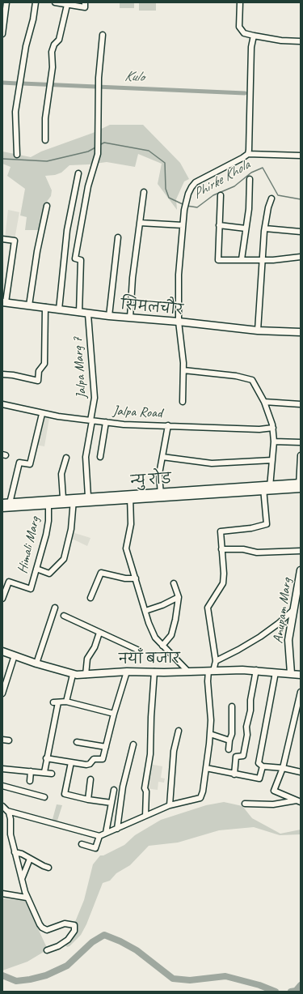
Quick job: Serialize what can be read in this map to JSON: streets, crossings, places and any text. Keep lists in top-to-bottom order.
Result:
{
  "streets": {
    "main road": [
      "सिमलचौर",
      "न्यु रोड",
      "Anupam Marg",
      "नयाँ बजार"
    ],
    "street": ["Jalpa Marg 7", "Jalpa Road", "Himali Marg"]
  },
  "crossings": [
    ["सिमलचौर", "Jalpa Marg 7"],
    ["Jalpa Marg 7", "Jalpa Road"],
    ["Jalpa Marg 7", "न्यु रोड"],
    ["न्यु रोड", "Himali Marg"],
    ["Anupam Marg", "नयाँ बजार"]
  ],
  "water": ["Kulo", "Phirke Khola"]
}
